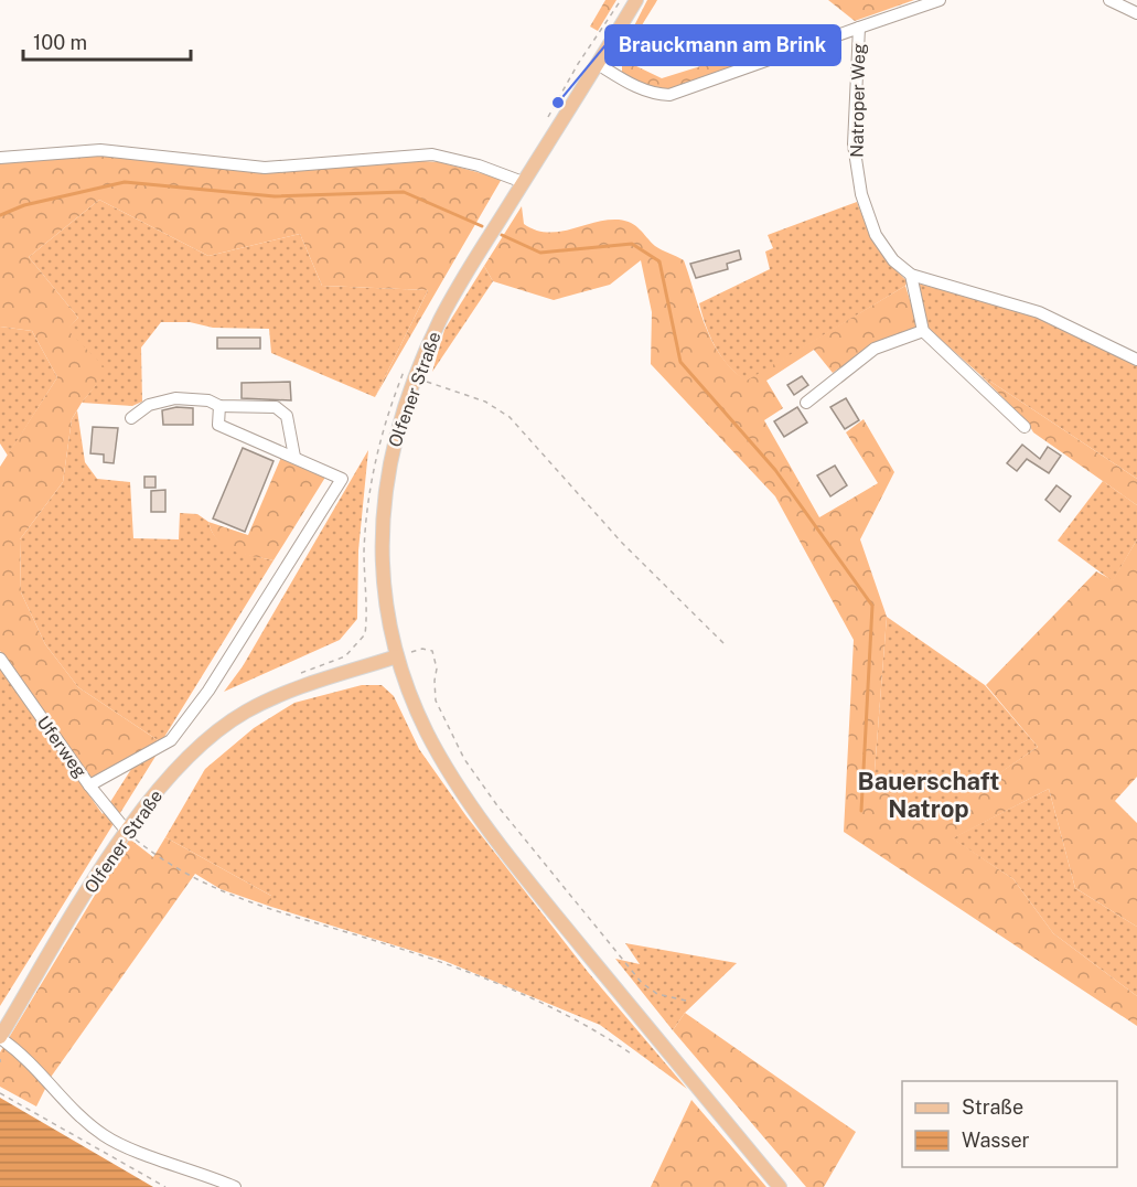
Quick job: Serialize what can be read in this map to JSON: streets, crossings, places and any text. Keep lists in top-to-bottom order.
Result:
{
  "streets": {
    "main road": ["Olfener Straße"],
    "street": ["Natroper Weg", "Uferweg"]
  },
  "crossings": [
    ["Natroper Weg", "Olfener Straße"],
    ["Olfener Straße", "Uferweg"]
  ],
  "districts": ["Bauerschaft Natrop"],
  "places": ["Brauckmann am Brink"],
  "legend": ["Straße", "Wasser"],
  "scale_bar": "100 m"
}
